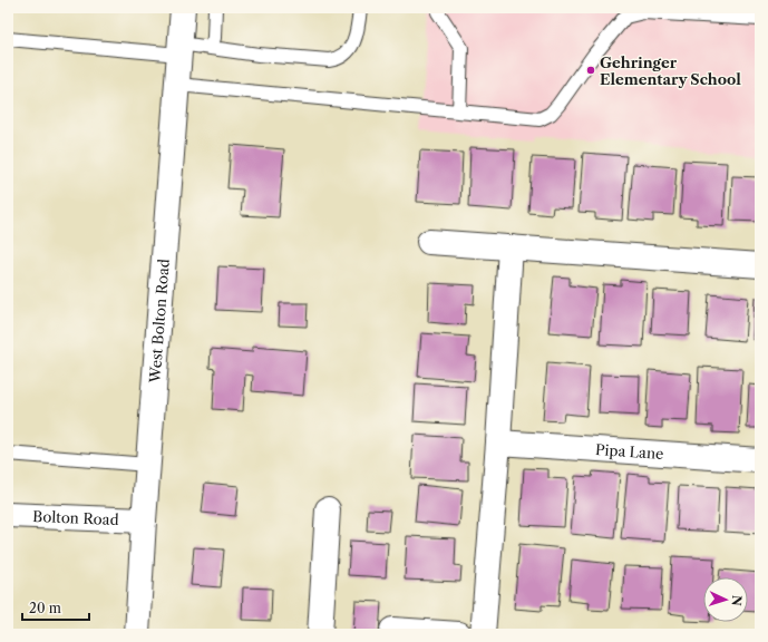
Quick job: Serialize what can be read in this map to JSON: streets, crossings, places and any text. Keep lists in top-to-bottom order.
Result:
{
  "streets": {
    "street": ["West Bolton Road", "Pipa Lane", "Bolton Road"]
  },
  "crossings": [
    ["West Bolton Road", "Bolton Road"]
  ],
  "places": ["Gehringer Elementary School"],
  "scale_bar": "20 m",
  "north": "right"
}
